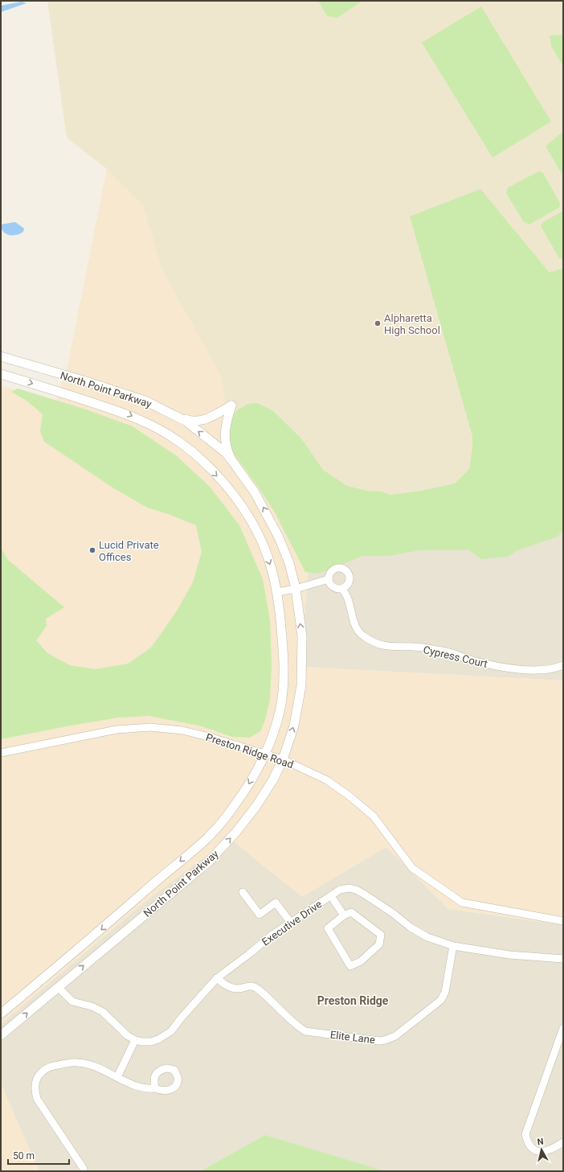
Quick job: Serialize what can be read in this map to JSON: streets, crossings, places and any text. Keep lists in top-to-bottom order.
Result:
{
  "streets": {
    "street": [
      "North Point Parkway",
      "Cypress Court",
      "Preston Ridge Road",
      "Executive Drive",
      "Elite Lane"
    ]
  },
  "crossings": [
    ["North Point Parkway", "Preston Ridge Road"],
    ["Executive Drive", "Elite Lane"]
  ],
  "districts": ["Preston Ridge"],
  "places": ["Alpharetta High School", "Lucid Private Offices"],
  "scale_bar": "50 m",
  "north": "top"
}
